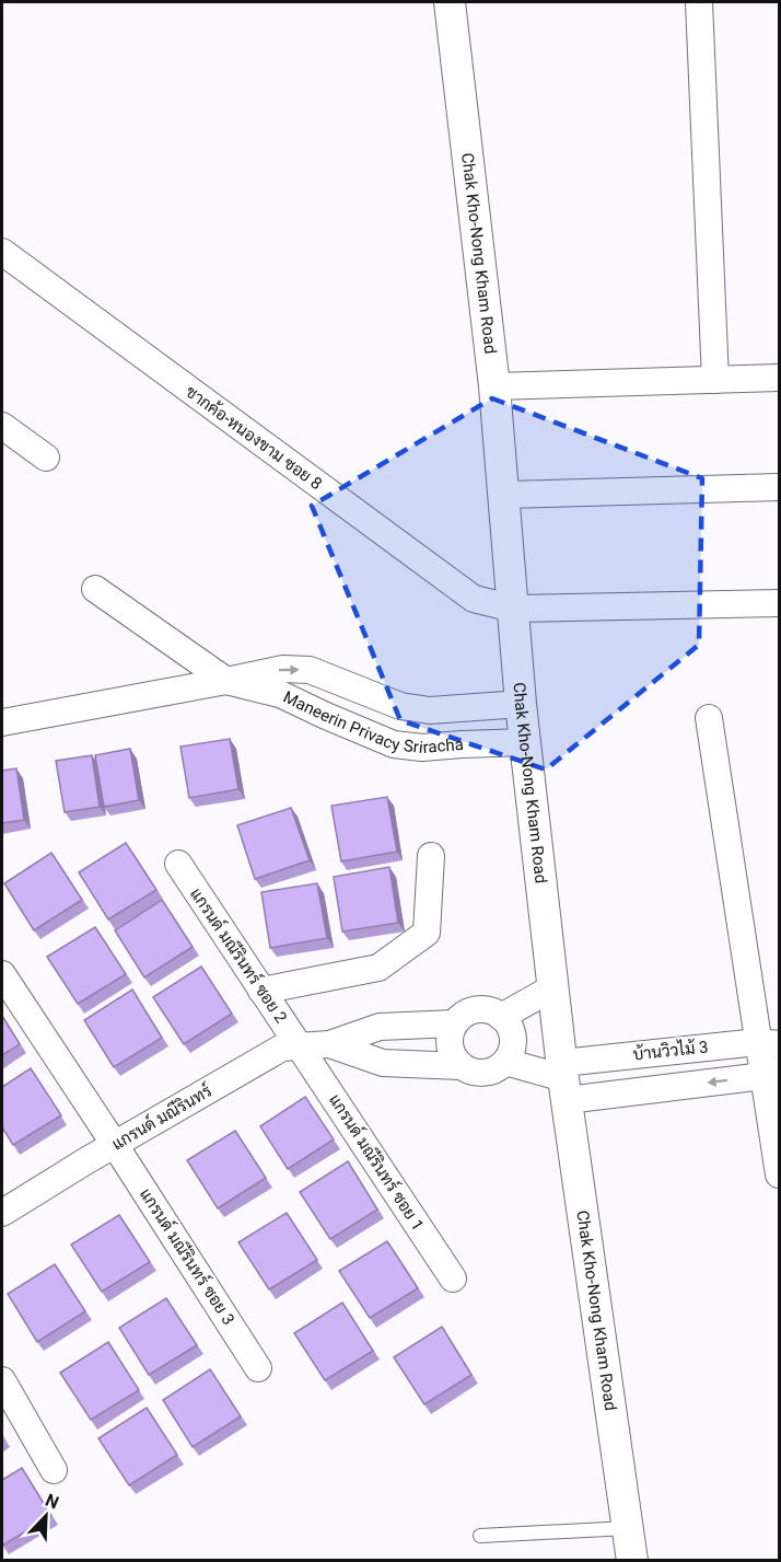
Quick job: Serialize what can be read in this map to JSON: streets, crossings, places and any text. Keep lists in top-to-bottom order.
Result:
{
  "streets": {
    "street": [
      "Chak Kho-Nong Kham Road",
      "ชากค้อ-หนองขาม ซอย 8",
      "Maneerin Privacy Sriracha",
      "แกรนด์ มณีรินทร์ ซอย 2",
      "บ้านวิวไม้ 3",
      "แกรนด์ มณีรินทร์",
      "แกรนด์ มณีรินทร์ ซอย 1",
      "แกรนด์ มณีรินทร์ ซอย 3"
    ]
  },
  "crossings": [
    ["Chak Kho-Nong Kham Road", "ชากค้อ-หนองขาม ซอย 8"],
    ["Chak Kho-Nong Kham Road", "Maneerin Privacy Sriracha"],
    ["Chak Kho-Nong Kham Road", "บ้านวิวไม้ 3"],
    ["แกรนด์ มณีรินทร์ ซอย 2", "แกรนด์ มณีรินทร์"],
    ["แกรนด์ มณีรินทร์ ซอย 2", "แกรนด์ มณีรินทร์ ซอย 1"],
    ["แกรนด์ มณีรินทร์", "แกรนด์ มณีรินทร์ ซอย 1"],
    ["แกรนด์ มณีรินทร์", "แกรนด์ มณีรินทร์ ซอย 3"]
  ],
  "north": "top right"
}
